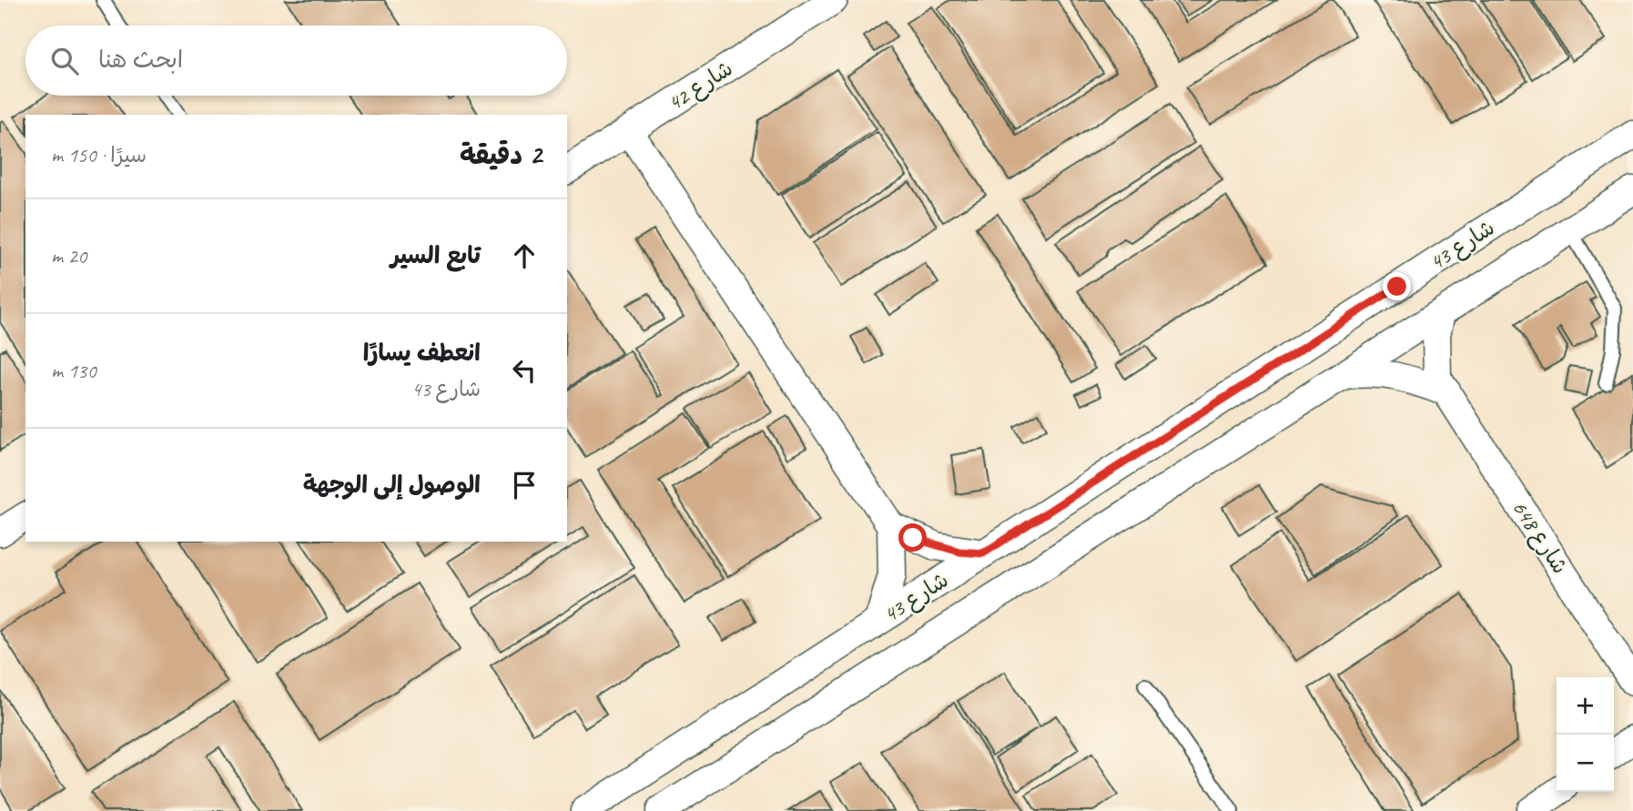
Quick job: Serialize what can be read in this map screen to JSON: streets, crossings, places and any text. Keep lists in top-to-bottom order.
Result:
{
  "streets": {
    "street": ["شارع 42", "شارع 43", "شارع 648"]
  },
  "crossings": [
    ["شارع 43", "شارع 648"]
  ],
  "page": {
    "search": "ابحث هنا",
    "heading": ["2 دقيقة", "سيرًا · 150 m"],
    "list": [
      ["تابع السير", "20 m"],
      ["انعطف يسارًا", "شارع 43", "130 m"],
      "الوصول إلى الوجهة"
    ],
    "map_buttons": ["+", "−"]
  }
}
